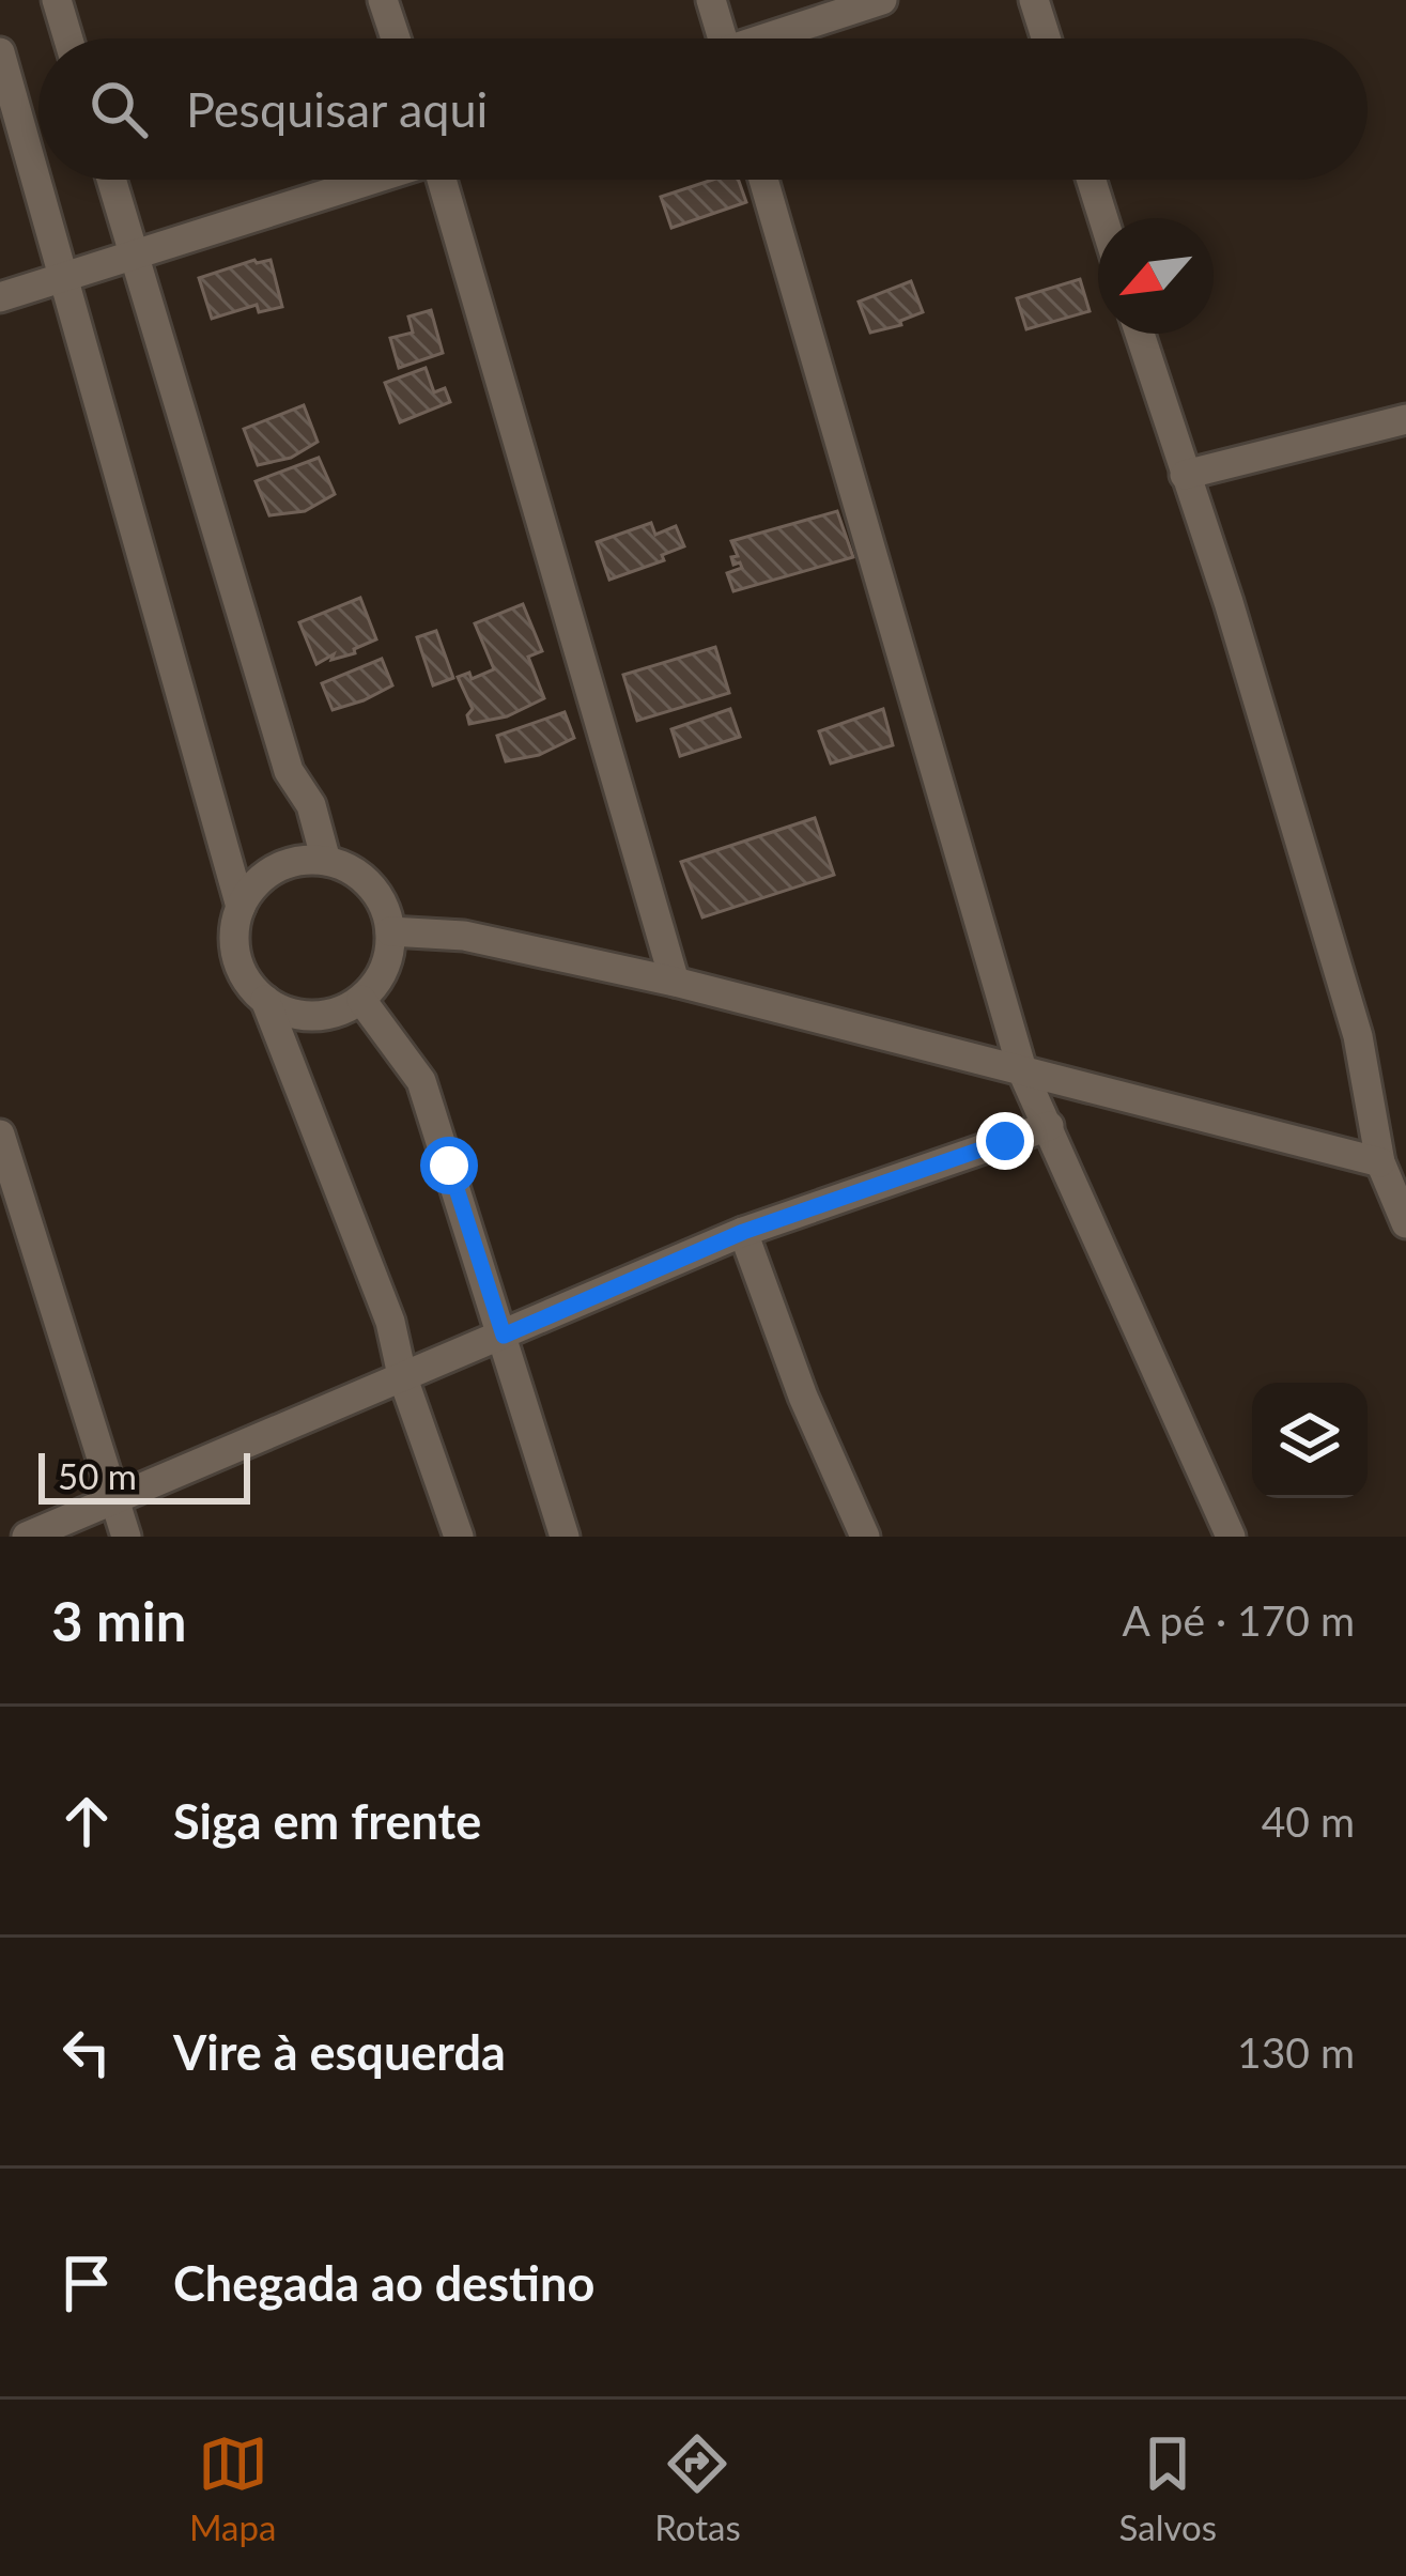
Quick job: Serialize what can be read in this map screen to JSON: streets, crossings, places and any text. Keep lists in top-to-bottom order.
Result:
{
  "scale_bar": "50 m",
  "north": "bottom left",
  "page": {
    "search": "Pesquisar aqui",
    "scale": "50 m",
    "heading": ["3 min", "A pé · 170 m"],
    "list": [
      ["Siga em frente", "40 m"],
      ["Vire à esquerda", "130 m"],
      "Chegada ao destino"
    ],
    "nav": ["Mapa", "Rotas", "Salvos"]
  }
}
